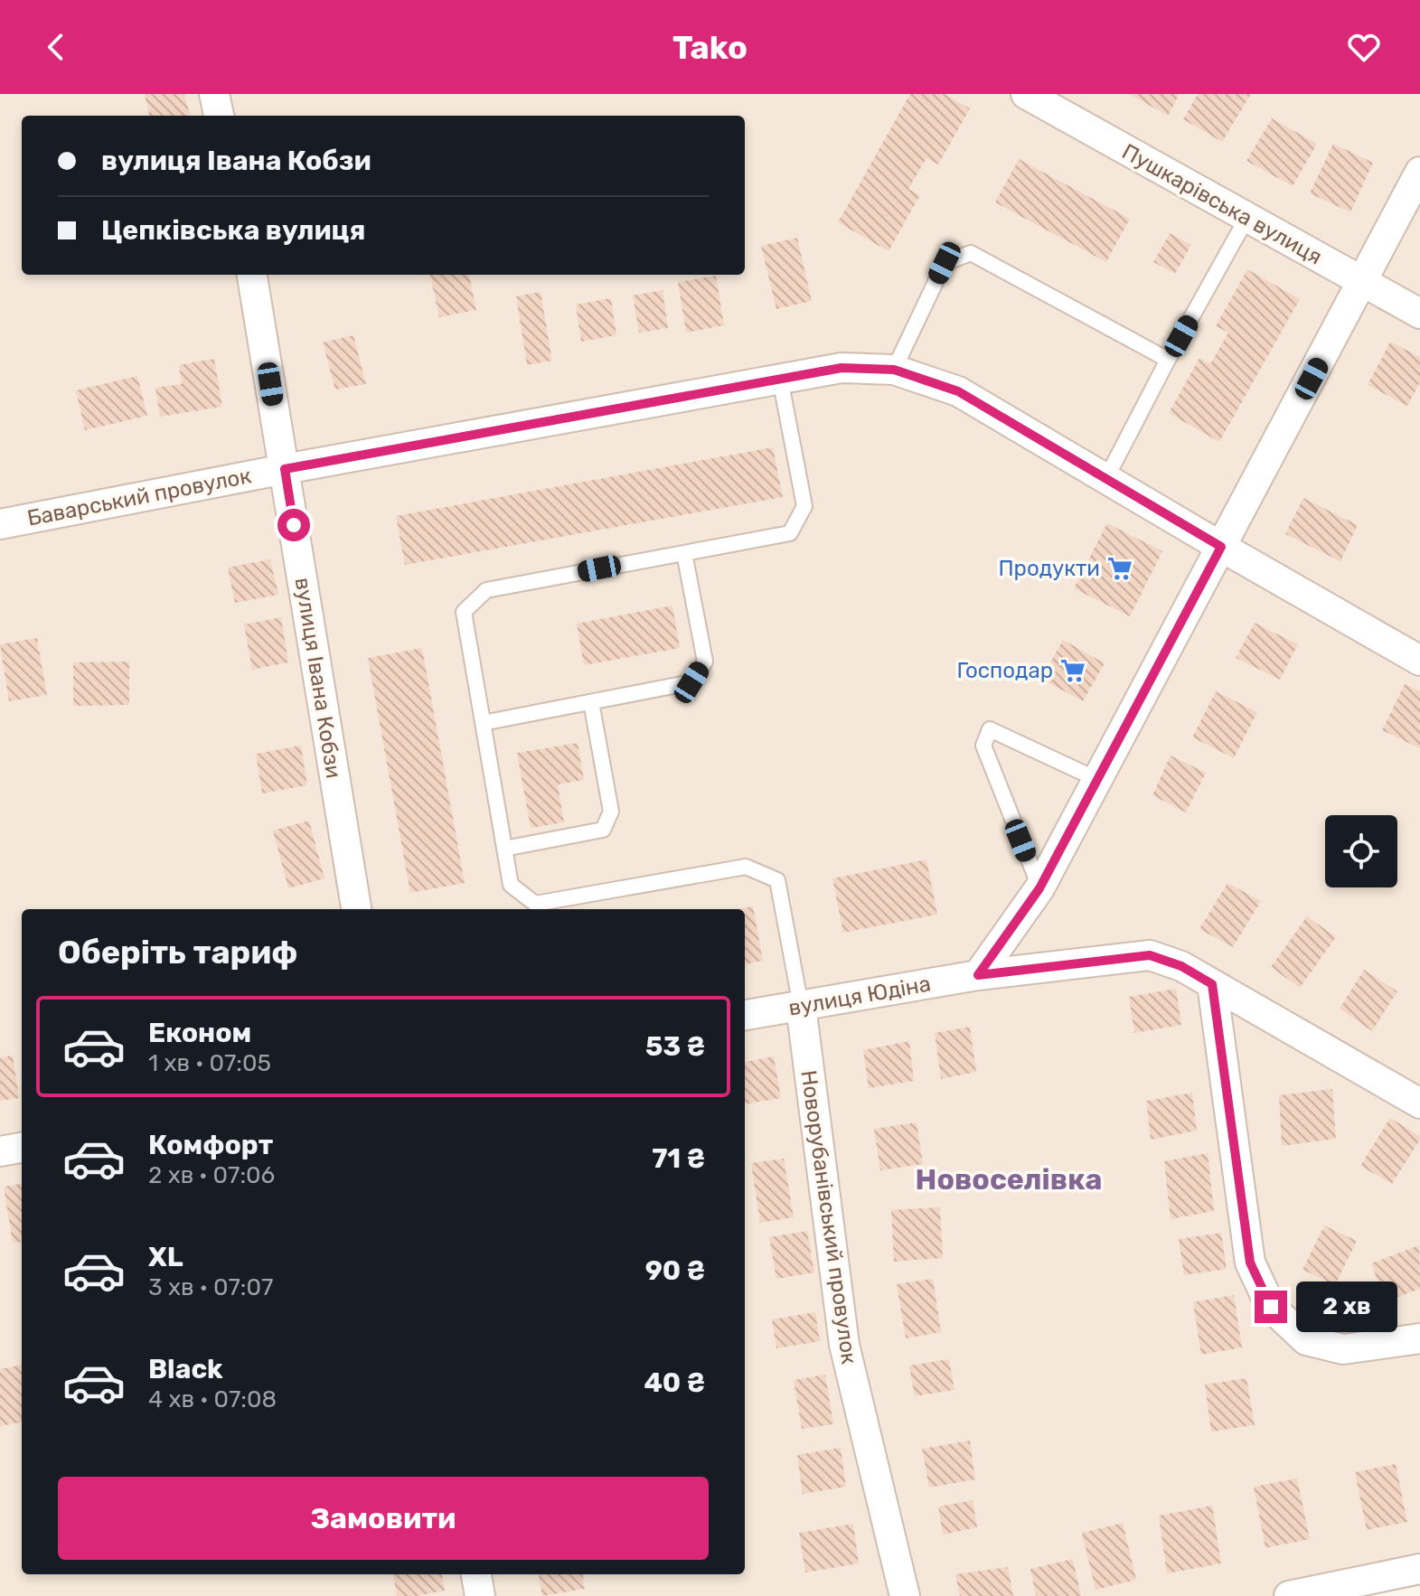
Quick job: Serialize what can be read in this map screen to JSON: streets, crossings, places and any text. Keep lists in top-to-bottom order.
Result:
{
  "streets": {
    "street": [
      "Пушкарівська вулиця",
      "Баварський провулок",
      "вулиця Івана Кобзи",
      "вулиця Юдіна",
      "Новорубанівський провулок"
    ]
  },
  "crossings": [
    ["Баварський провулок", "вулиця Івана Кобзи"],
    ["вулиця Юдіна", "Новорубанівський провулок"]
  ],
  "districts": ["Новоселівка"],
  "places": {
    "supermarket": ["Продукти", "Господар"]
  },
  "page": {
    "header": "Tako",
    "banner": ["вулиця Івана Кобзи", "Цепківська вулиця"],
    "heading": "Оберіть тариф",
    "list": [
      {
        "name": "Економ",
        "note": "1 хв · 07:05",
        "value": "53 ₴"
      },
      {
        "name": "Комфорт",
        "note": "2 хв · 07:06",
        "value": "71 ₴"
      },
      {
        "name": "XL",
        "note": "3 хв · 07:07",
        "value": "90 ₴"
      },
      {
        "name": "Black",
        "note": "4 хв · 07:08",
        "value": "40 ₴"
      }
    ],
    "bubble": "2 хв",
    "buttons": "Замовити"
  }
}
